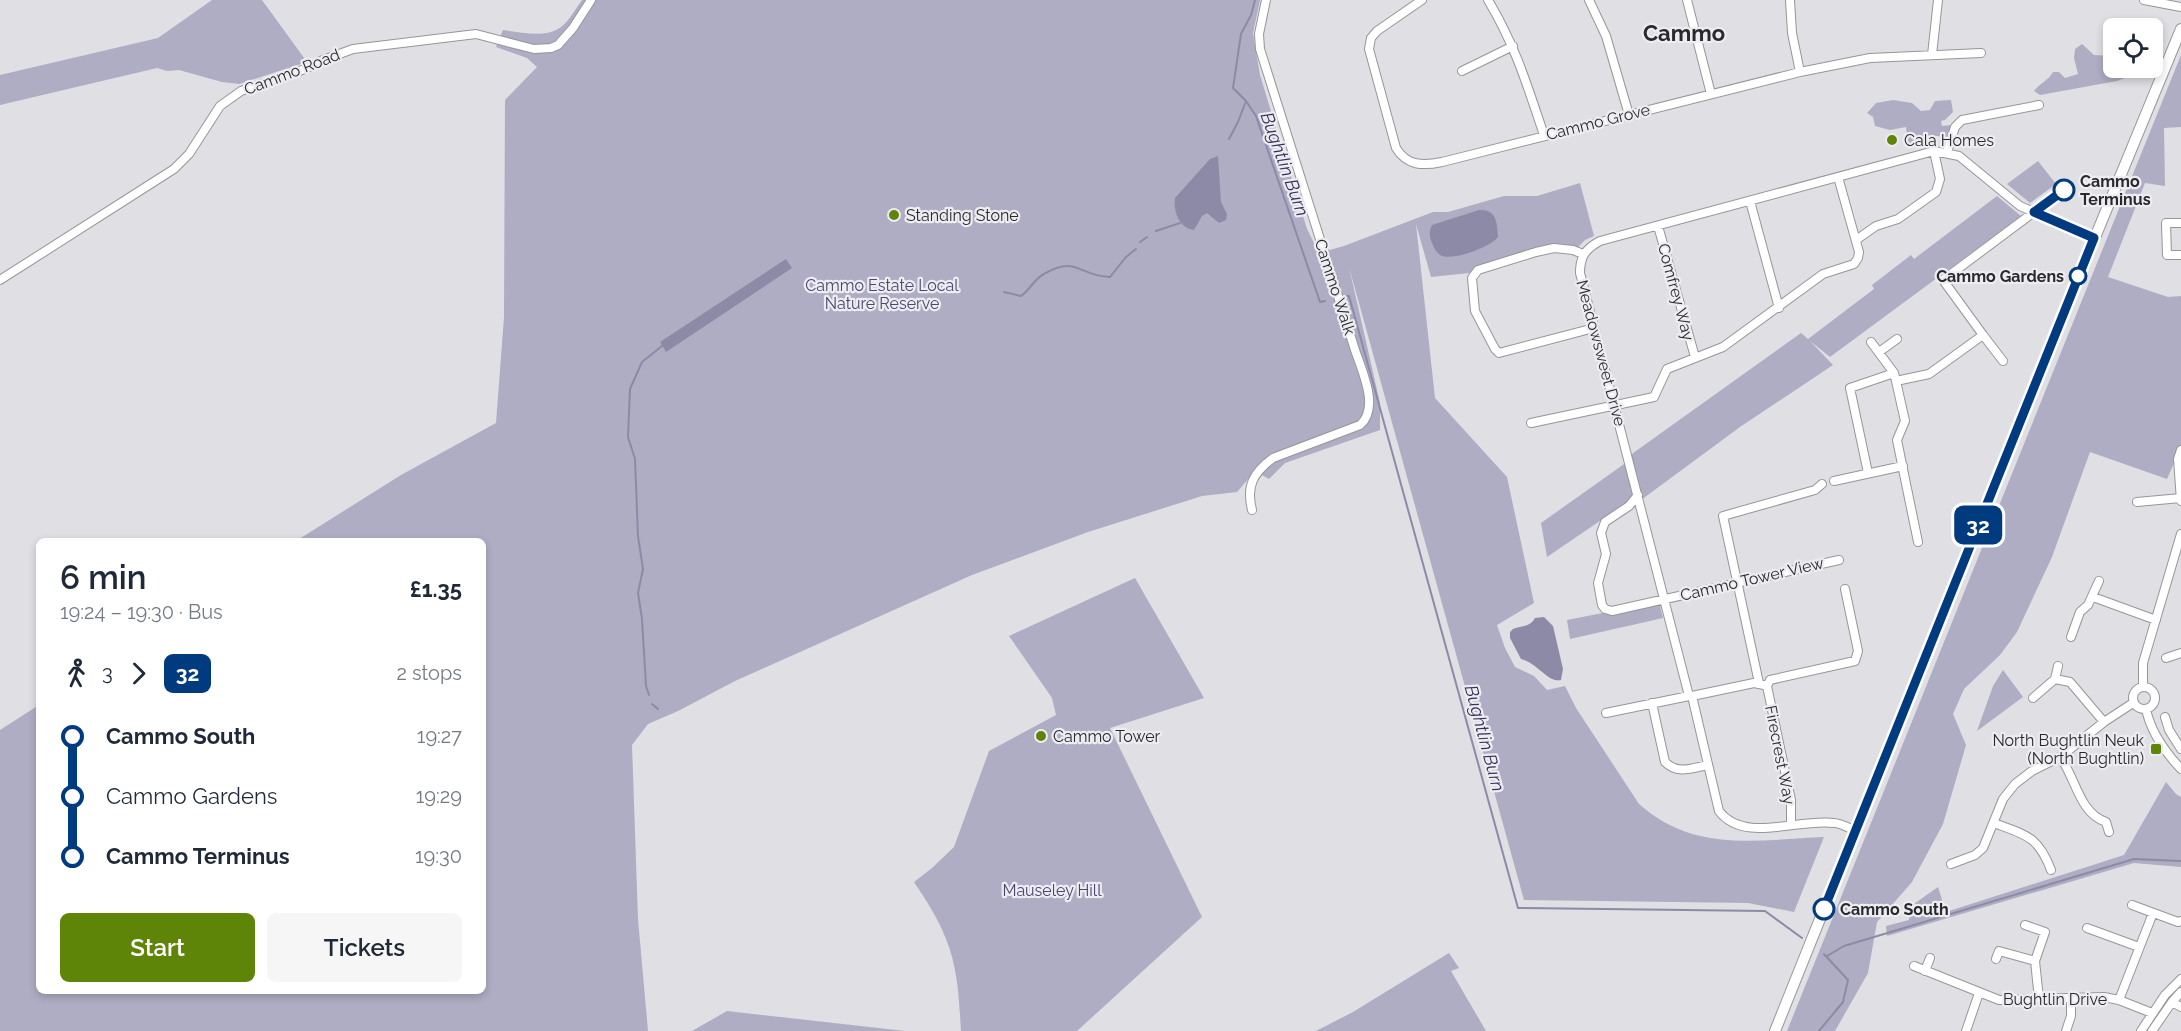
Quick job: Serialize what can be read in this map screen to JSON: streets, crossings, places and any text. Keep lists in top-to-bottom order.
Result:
{
  "streets": {
    "street": [
      "Cammo Road",
      "Cammo Grove",
      "Cammo Walk",
      "Comfrey Way",
      "Meadowsweet Drive",
      "Cammo Tower View",
      "Firecrest Way",
      "Bughtlin Drive"
    ]
  },
  "crossings": [
    ["Meadowsweet Drive", "Cammo Tower View"],
    ["Meadowsweet Drive", "Firecrest Way"],
    ["Cammo Tower View", "Firecrest Way"]
  ],
  "districts": ["Cammo"],
  "water": ["Bughtlin Burn"],
  "parks": ["Cammo Estate Local Nature Reserve", "Mauseley Hill"],
  "places": {
    "other": [
      "Cala Homes",
      "Cammo Terminus",
      "Standing Stone",
      "Cammo Gardens",
      "Cammo Tower",
      "Cammo South"
    ],
    "transit": ["North Bughtlin Neuk (North Bughtlin)"]
  },
  "lines": ["bus line 32"],
  "page": {
    "on_map": "32",
    "heading": ["6 min", "19:24 – 19:30 · Bus", "£1.35"],
    "legs": ["3", "32", "2 stops"],
    "list": [
      {
        "name": "Cammo South",
        "value": "19:27"
      },
      {
        "name": "Cammo Gardens",
        "value": "19:29"
      },
      {
        "name": "Cammo Terminus",
        "value": "19:30"
      }
    ],
    "buttons": ["Start", "Tickets"]
  }
}
